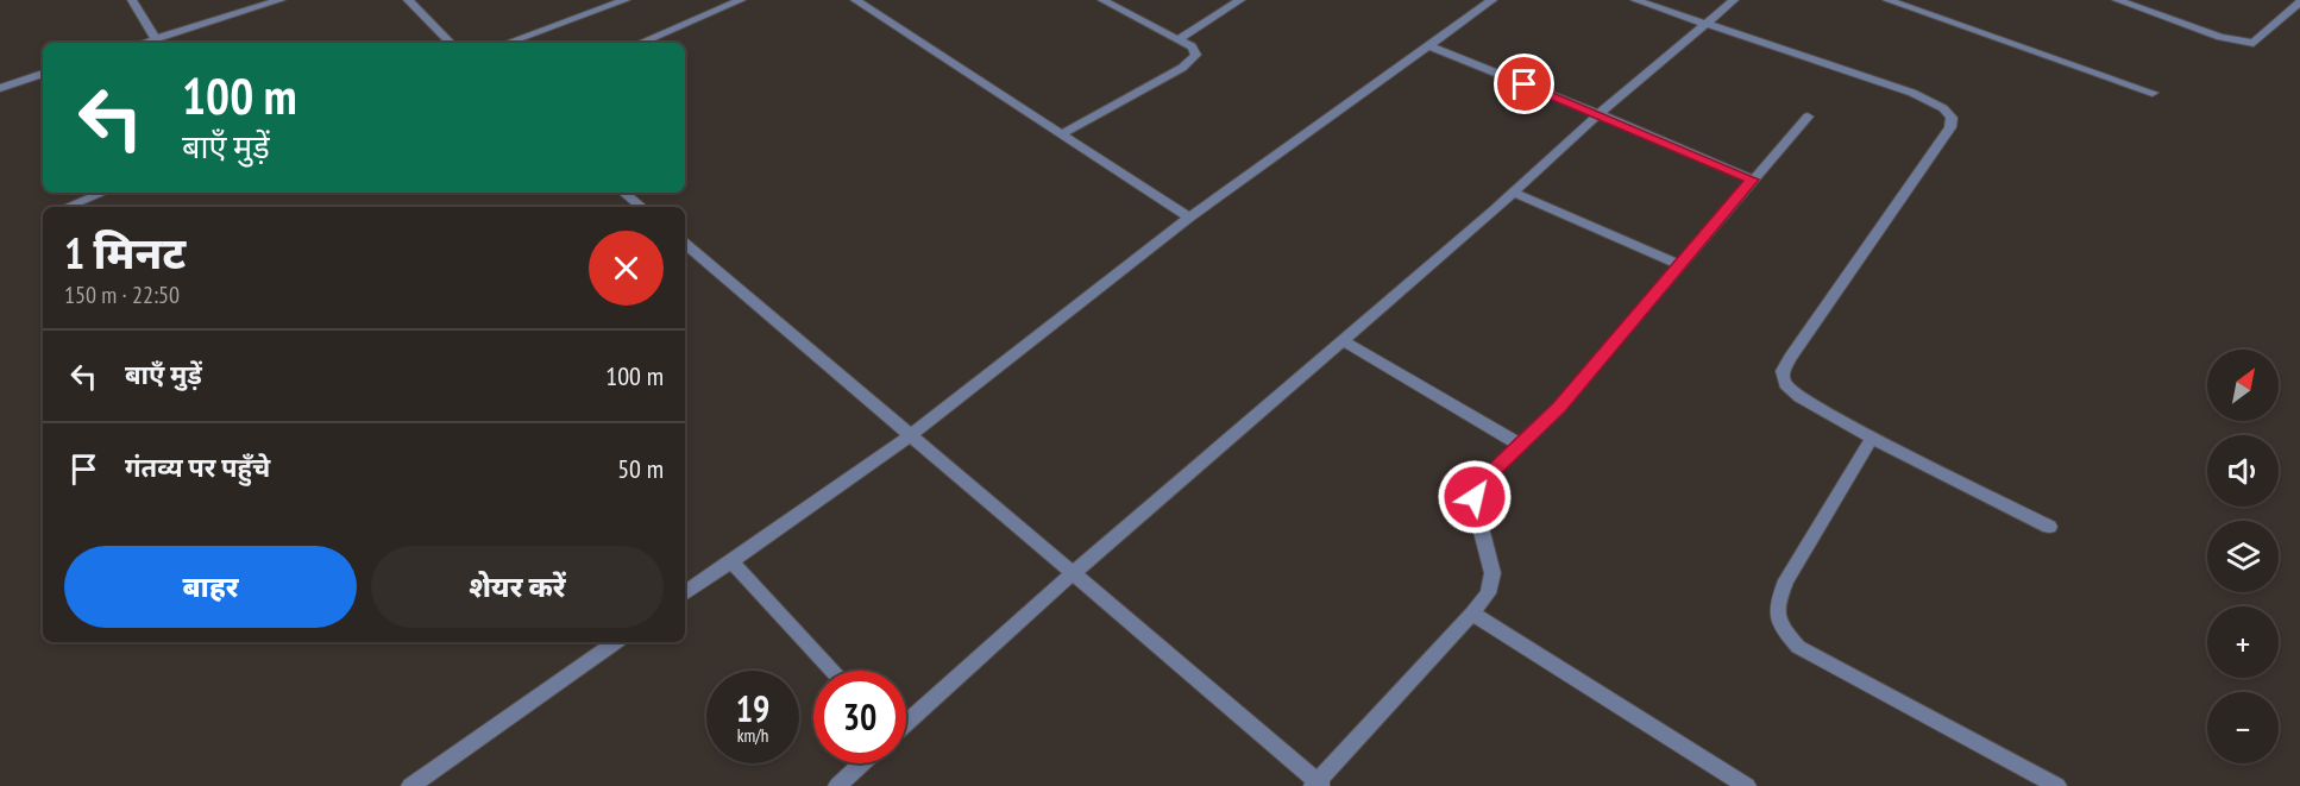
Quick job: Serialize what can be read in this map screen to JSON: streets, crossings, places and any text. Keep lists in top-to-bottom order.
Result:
{
  "north": "top right",
  "page": {
    "turn": ["100 m", "बाएँ मुड़ें"],
    "heading": ["1 मिनट", "150 m · 22:50"],
    "list": [
      {
        "name": "बाएँ मुड़ें",
        "value": "100 m"
      },
      {
        "name": "गंतव्य पर पहुँचे",
        "value": "50 m"
      }
    ],
    "map_buttons": ["+", "−"],
    "buttons": ["बाहर", "शेयर करें"],
    "speed": "19 km/h",
    "limit": "30"
  }
}
